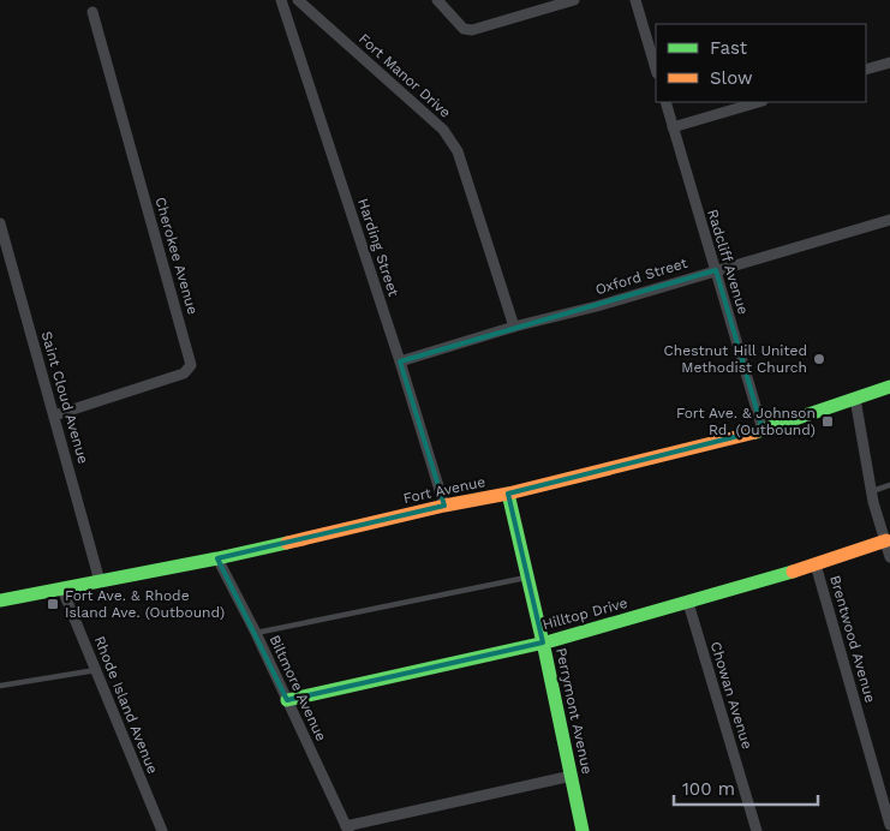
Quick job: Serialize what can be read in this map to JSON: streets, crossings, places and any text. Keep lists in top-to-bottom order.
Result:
{
  "streets": {
    "street": [
      "Fort Manor Drive",
      "Harding Street",
      "Cherokee Avenue",
      "Radcliff Avenue",
      "Oxford Street",
      "Saint Cloud Avenue",
      "Fort Avenue",
      "Hilltop Drive",
      "Brentwood Avenue",
      "Biltmore Avenue",
      "Chowan Avenue",
      "Rhode Island Avenue",
      "Perrymont Avenue"
    ]
  },
  "crossings": [
    ["Fort Manor Drive", "Oxford Street"],
    ["Harding Street", "Oxford Street"],
    ["Harding Street", "Fort Avenue"],
    ["Cherokee Avenue", "Saint Cloud Avenue"],
    ["Radcliff Avenue", "Oxford Street"],
    ["Radcliff Avenue", "Fort Avenue"],
    ["Saint Cloud Avenue", "Fort Avenue"],
    ["Fort Avenue", "Biltmore Avenue"],
    ["Fort Avenue", "Rhode Island Avenue"],
    ["Fort Avenue", "Perrymont Avenue"],
    ["Hilltop Drive", "Brentwood Avenue"],
    ["Hilltop Drive", "Biltmore Avenue"],
    ["Hilltop Drive", "Chowan Avenue"],
    ["Hilltop Drive", "Perrymont Avenue"]
  ],
  "places": {
    "other": ["Chestnut Hill United Methodist Church"],
    "transit": ["Fort Ave. & Johnson Rd. (Outbound)", "Fort Ave. & Rhode Island Ave. (Outbound)"]
  },
  "legend": ["Fast", "Slow"],
  "scale_bar": "100 m"
}
